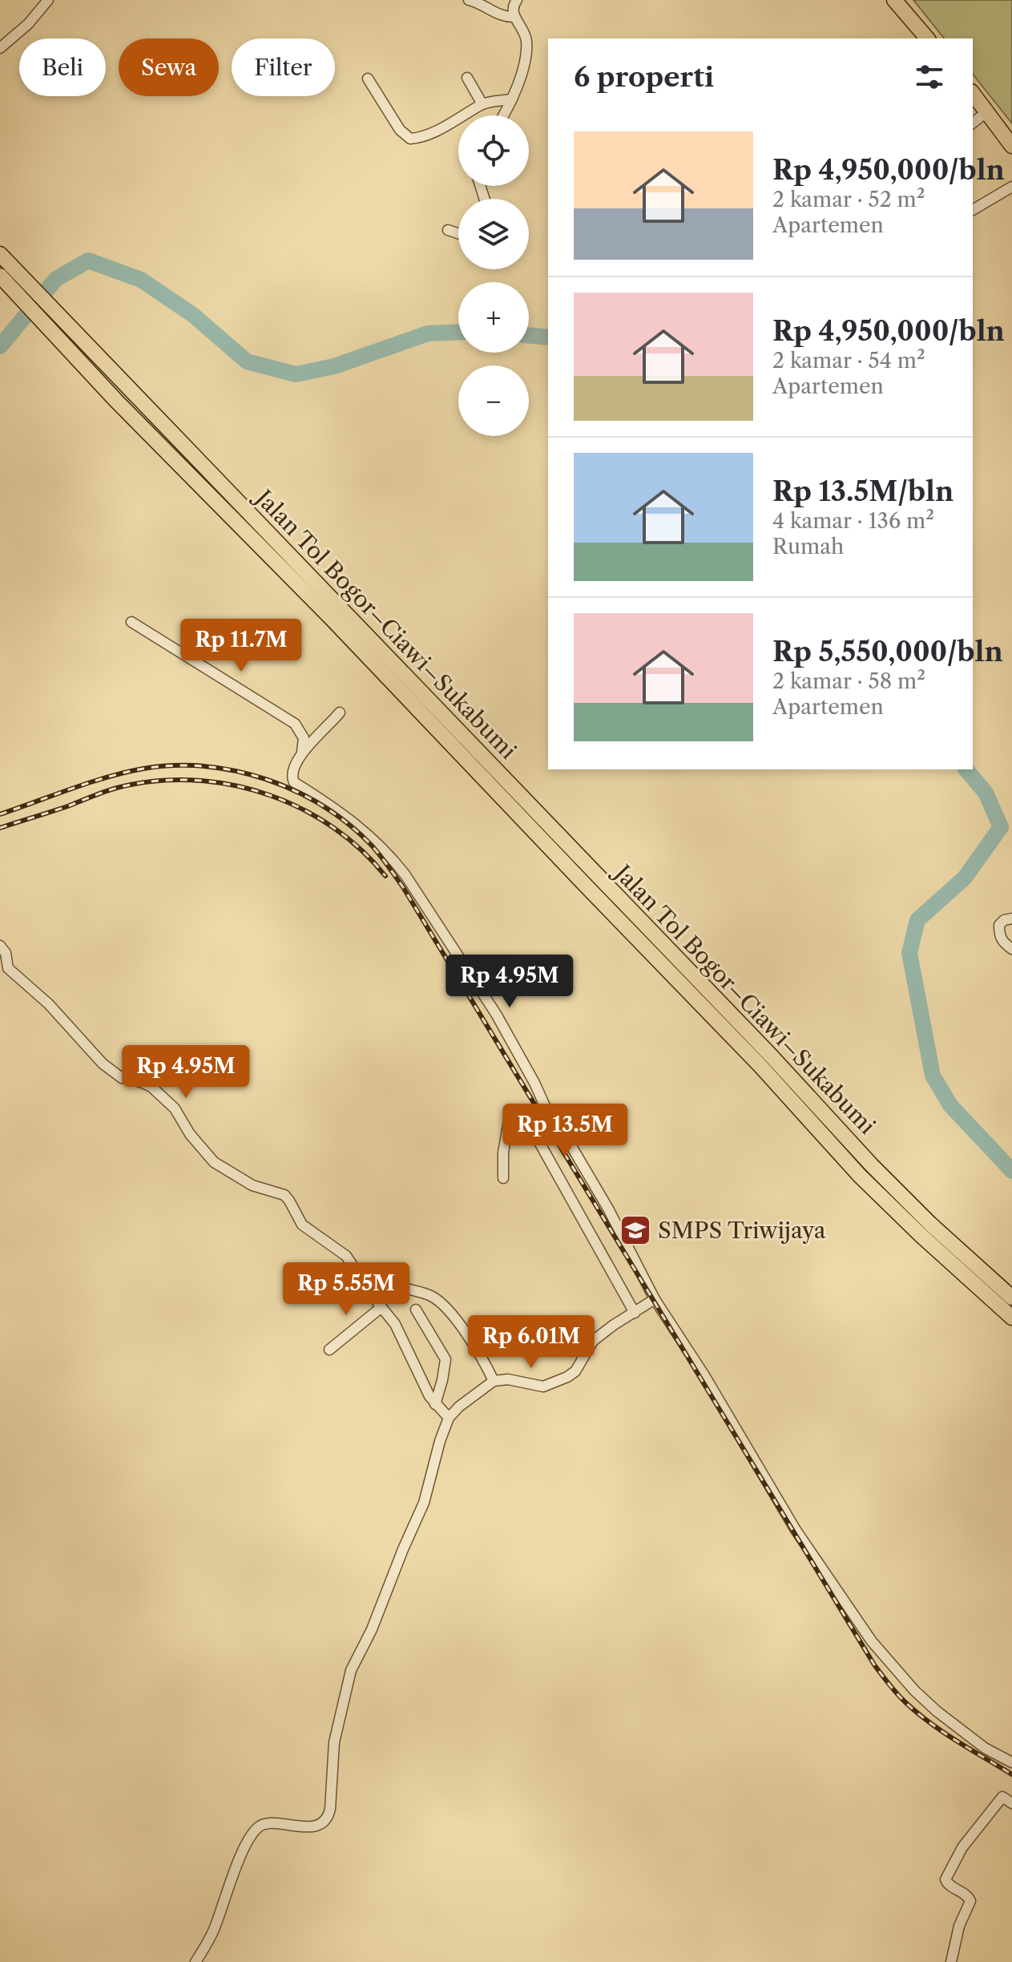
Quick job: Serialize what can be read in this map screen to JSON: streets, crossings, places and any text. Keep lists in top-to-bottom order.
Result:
{
  "streets": {
    "highway": ["Jalan Tol Bogor–Ciawi–Sukabumi"]
  },
  "places": {
    "school or university": ["SMPS Triwijaya"]
  },
  "page": {
    "chip": ["Beli", "Sewa", "Filter"],
    "heading": "6 properti",
    "map_buttons": ["+", "−"],
    "list": [
      {
        "name": "Rp 4,950,000/bln",
        "note": "2 kamar · 52 m² · Apartemen"
      },
      {
        "name": "Rp 4,950,000/bln",
        "note": "2 kamar · 54 m² · Apartemen"
      },
      {
        "name": "Rp 13.5M/bln",
        "note": "4 kamar · 136 m² · Rumah"
      },
      {
        "name": "Rp 5,550,000/bln",
        "note": "2 kamar · 58 m² · Apartemen"
      }
    ],
    "price": [
      "Rp 11.7M",
      "Rp 4.95M",
      "Rp 4.95M",
      "Rp 13.5M",
      "Rp 5.55M",
      "Rp 6.01M"
    ]
  }
}
